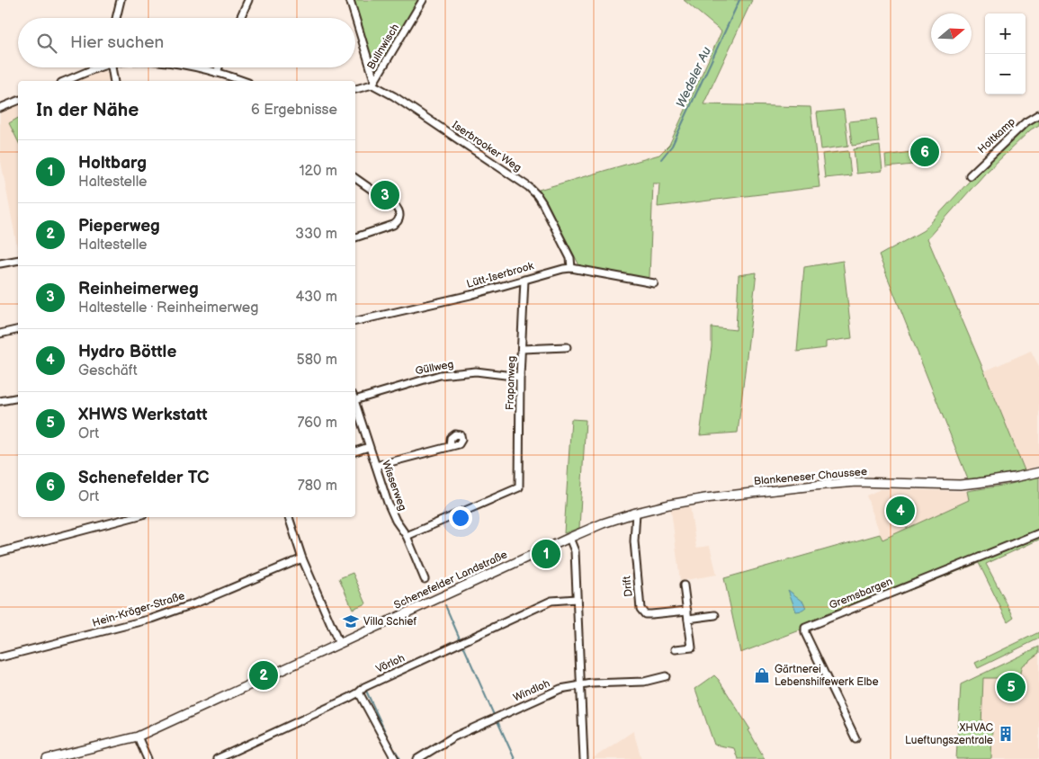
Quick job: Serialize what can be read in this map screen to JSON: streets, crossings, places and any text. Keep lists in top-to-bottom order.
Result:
{
  "streets": {
    "main road": ["Blankeneser Chaussee", "Schenefelder Landstraße"],
    "street": [
      "Bullnwisch",
      "Holtkamp",
      "Iserbrooker Weg",
      "Lütt-Iserbrook",
      "Güllweg",
      "Frapanweg",
      "Wisserweg",
      "Drift",
      "Gremsbargen",
      "Hein-Kröger-Straße",
      "Vörloh",
      "Windloh"
    ]
  },
  "crossings": [
    ["Bullnwisch", "Iserbrooker Weg"],
    ["Iserbrooker Weg", "Lütt-Iserbrook"],
    ["Lütt-Iserbrook", "Frapanweg"],
    ["Güllweg", "Frapanweg"],
    ["Frapanweg", "Wisserweg"],
    ["Blankeneser Chaussee", "Schenefelder Landstraße"],
    ["Blankeneser Chaussee", "Drift"]
  ],
  "water": ["Wedeler Au"],
  "places": {
    "school or university": ["Villa Schief"],
    "shop": ["Gärtnerei Lebenshilfewerk Elbe"],
    "building": ["XHVAC Lueftungszentrale"]
  },
  "north": "right",
  "page": {
    "map_buttons": ["+", "−"],
    "search": "Hier suchen",
    "heading": ["In der Nähe", "6 Ergebnisse"],
    "pins": [
      "6",
      "3",
      "4",
      "1",
      "2",
      "5"
    ],
    "list": [
      {
        "mark": "1",
        "name": "Holtbarg",
        "note": "Haltestelle",
        "value": "120 m"
      },
      {
        "mark": "2",
        "name": "Pieperweg",
        "note": "Haltestelle",
        "value": "330 m"
      },
      {
        "mark": "3",
        "name": "Reinheimerweg",
        "note": "Haltestelle · Reinheimerweg",
        "value": "430 m"
      },
      {
        "mark": "4",
        "name": "Hydro Böttle",
        "note": "Geschäft",
        "value": "580 m"
      },
      {
        "mark": "5",
        "name": "XHWS Werkstatt",
        "note": "Ort",
        "value": "760 m"
      },
      {
        "mark": "6",
        "name": "Schenefelder TC",
        "note": "Ort",
        "value": "780 m"
      }
    ]
  }
}
